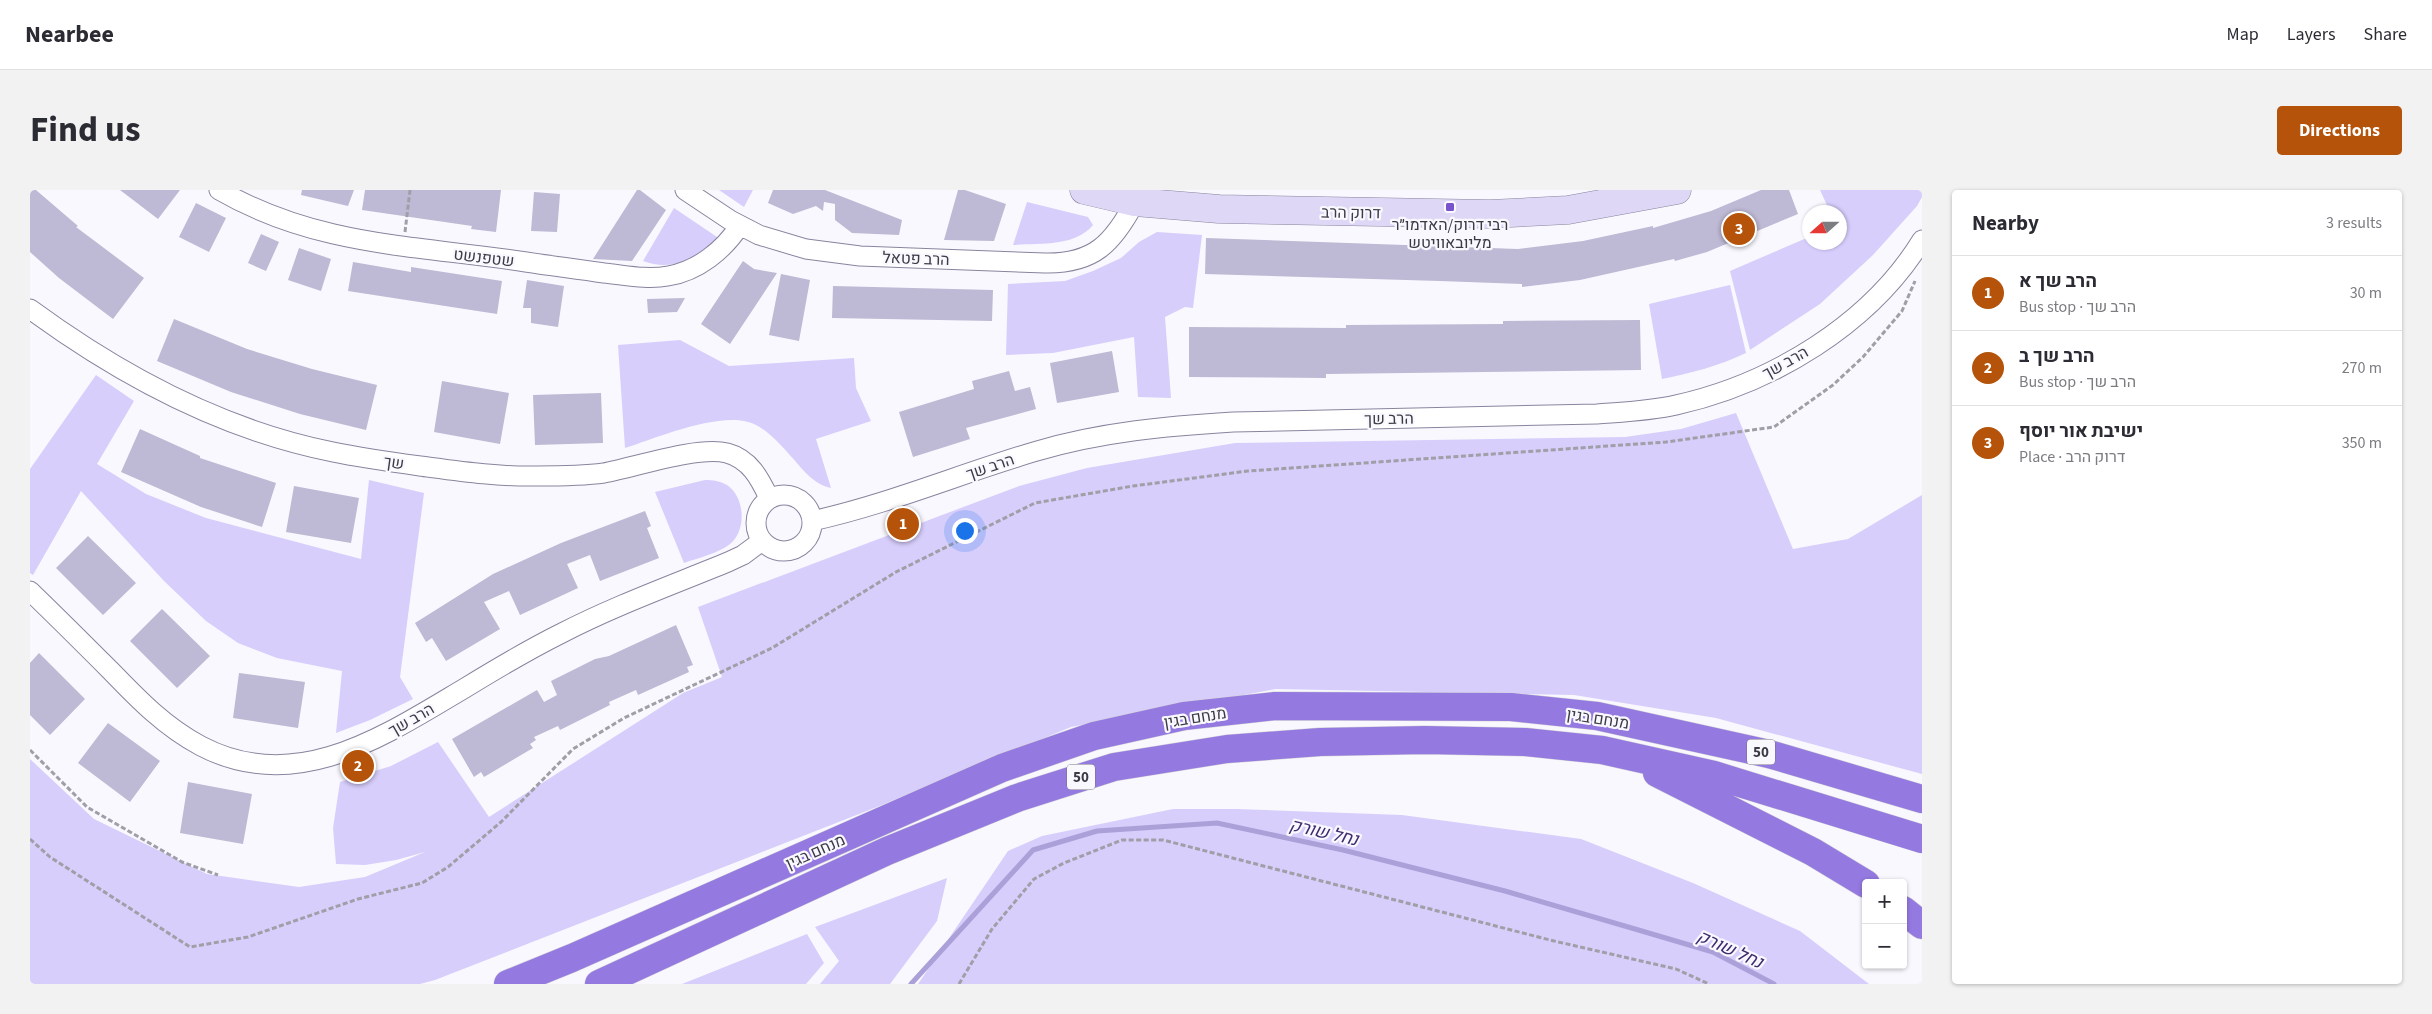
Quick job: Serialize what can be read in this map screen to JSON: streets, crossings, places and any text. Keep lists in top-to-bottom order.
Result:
{
  "streets": {
    "highway": ["מנחם בגין", "50"],
    "street": [
      "דרוק הרב",
      "שטפנשט",
      "הרב פטאל",
      "הרב שך",
      "שך"
    ]
  },
  "crossings": [
    ["דרוק הרב", "הרב פטאל"],
    ["שטפנשט", "הרב פטאל"],
    ["הרב שך", "שך"]
  ],
  "water": ["נחל שורק"],
  "places": {
    "transit": ["רבי דרוק/האדמו״ר מליובאוויטש"]
  },
  "north": "left",
  "page": {
    "header": "Nearbee",
    "nav": ["Map", "Layers", "Share"],
    "title": "Find us",
    "buttons": "Directions",
    "heading": ["Nearby", "3 results"],
    "pins": ["3", "1", "2"],
    "list": [
      {
        "mark": "1",
        "name": "הרב שך א",
        "note": "Bus stop · הרב שך",
        "value": "30 m"
      },
      {
        "mark": "2",
        "name": "הרב שך ב",
        "note": "Bus stop · הרב שך",
        "value": "270 m"
      },
      {
        "mark": "3",
        "name": "ישיבת אור יוסף",
        "note": "Place · דרוק הרב",
        "value": "350 m"
      }
    ],
    "map_buttons": ["+", "−"]
  }
}
